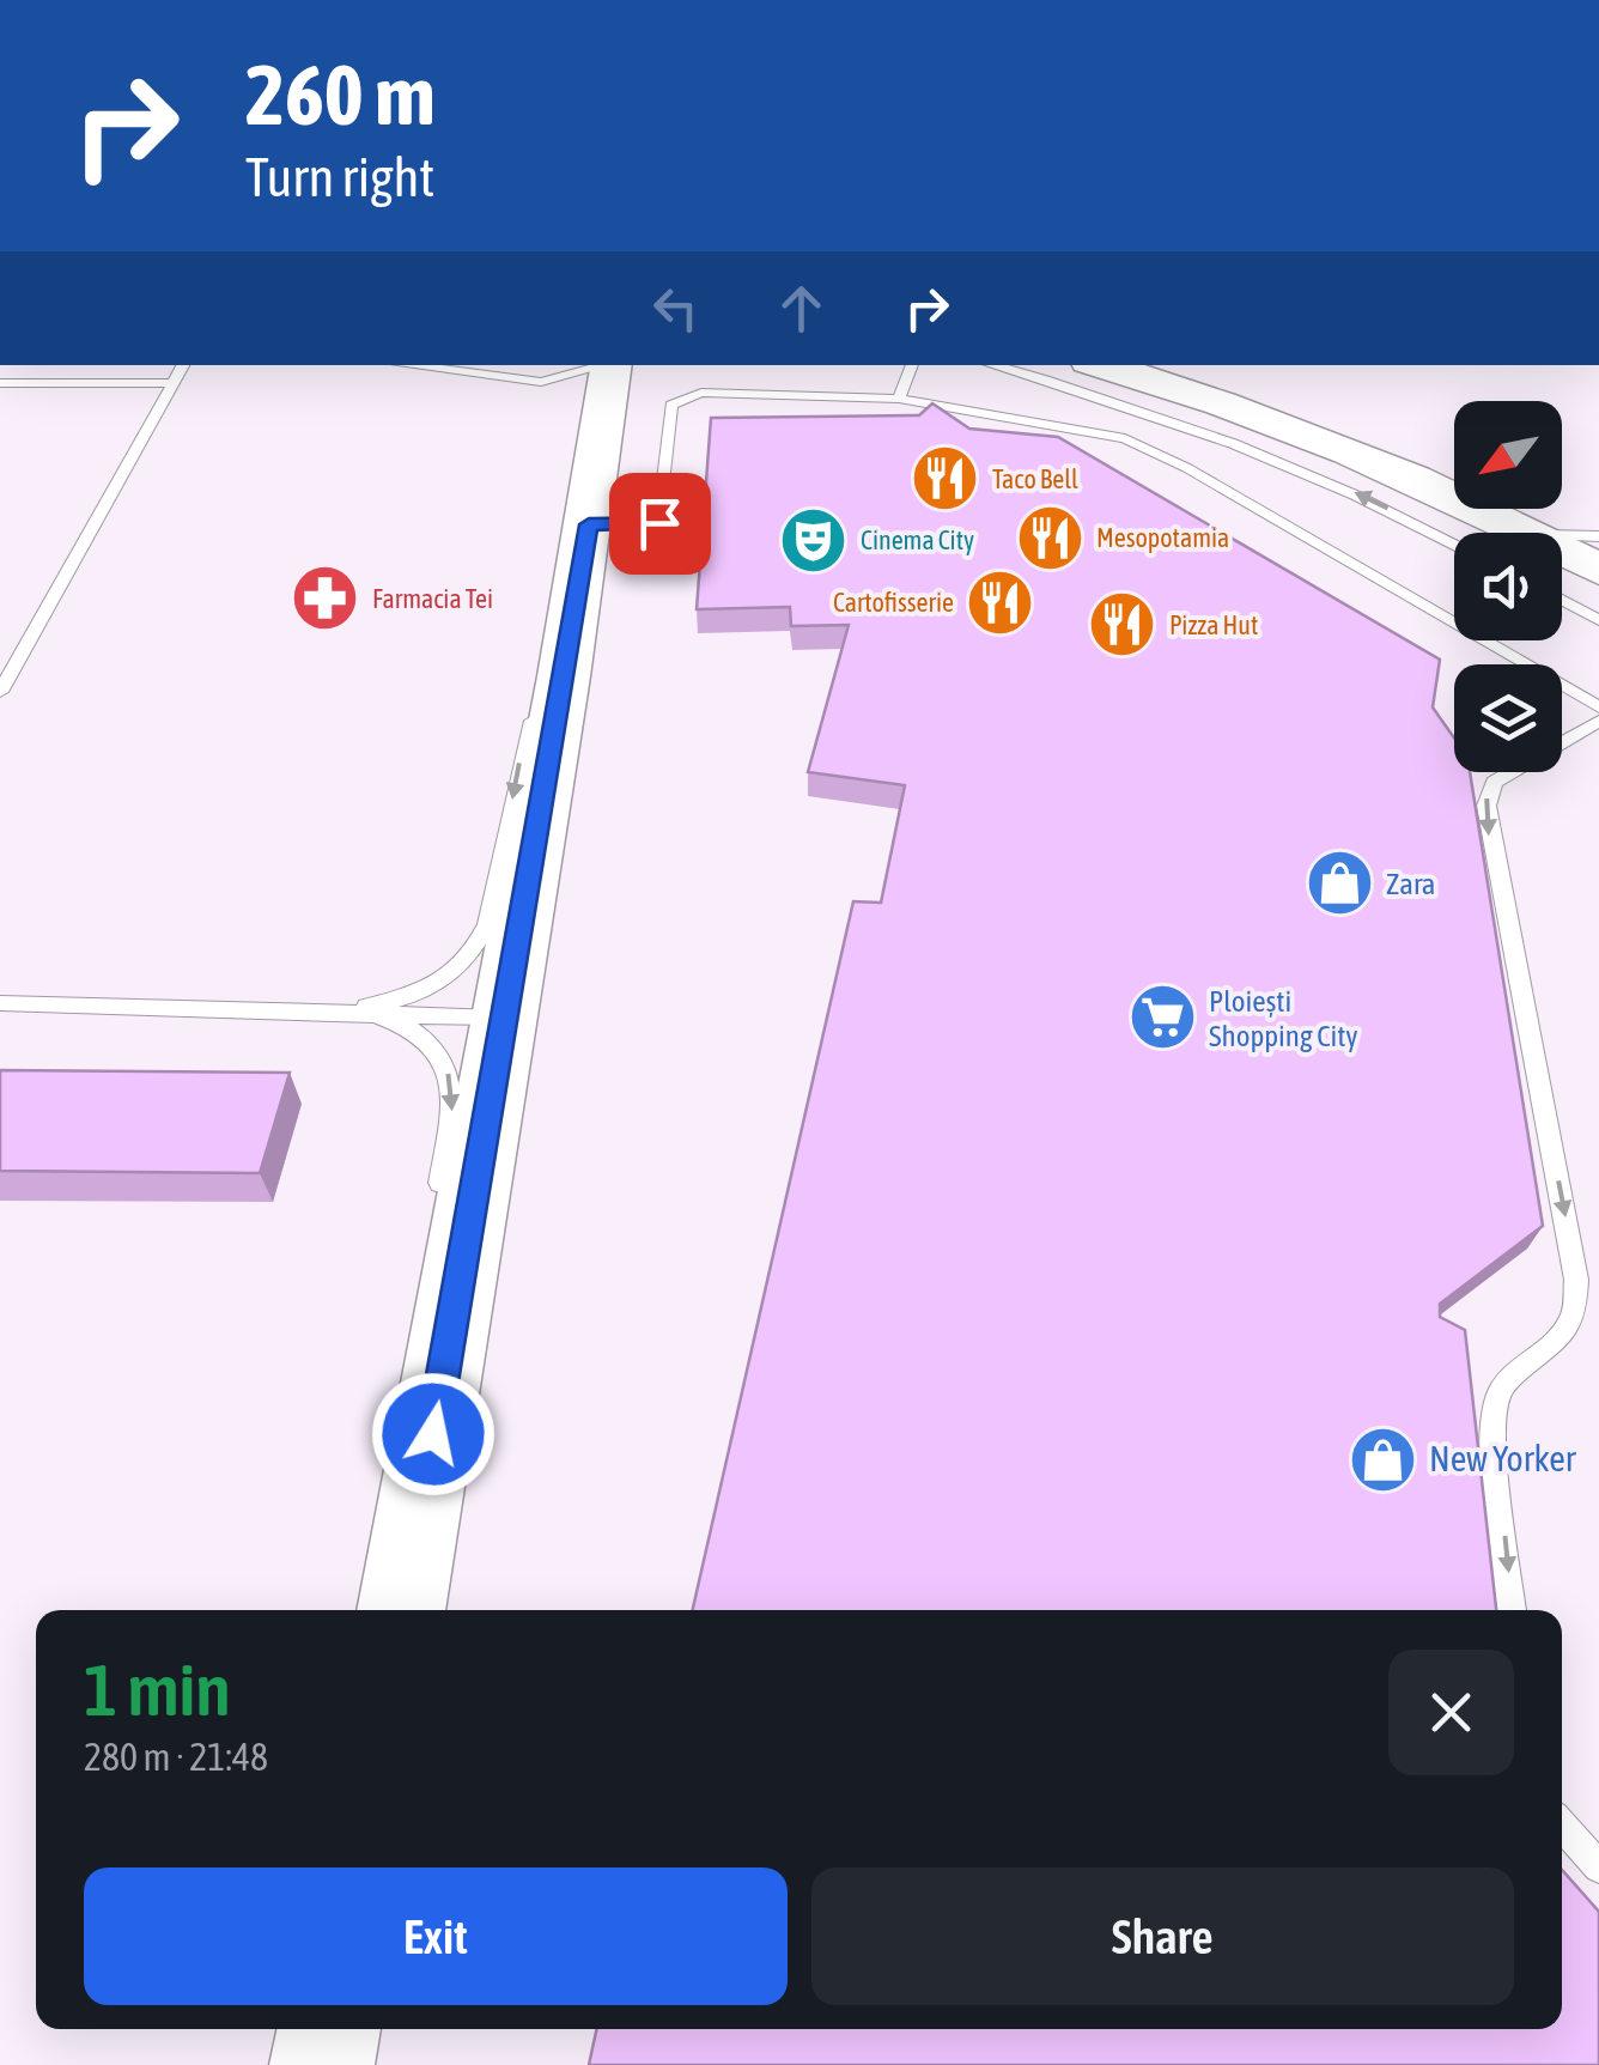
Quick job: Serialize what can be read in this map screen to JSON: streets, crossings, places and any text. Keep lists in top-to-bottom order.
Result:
{
  "places": {
    "restaurant": [
      "Taco Bell",
      "Mesopotamia",
      "Cartofisserie",
      "Pizza Hut"
    ],
    "theatre": ["Cinema City"],
    "pharmacy": ["Farmacia Tei"],
    "shop": ["Zara", "New Yorker"],
    "supermarket": ["Ploiești Shopping City"]
  },
  "north": "bottom left",
  "page": {
    "turn": ["260 m", "Turn right"],
    "heading": ["1 min", "280 m · 21:48"],
    "buttons": ["Exit", "Share"]
  }
}
